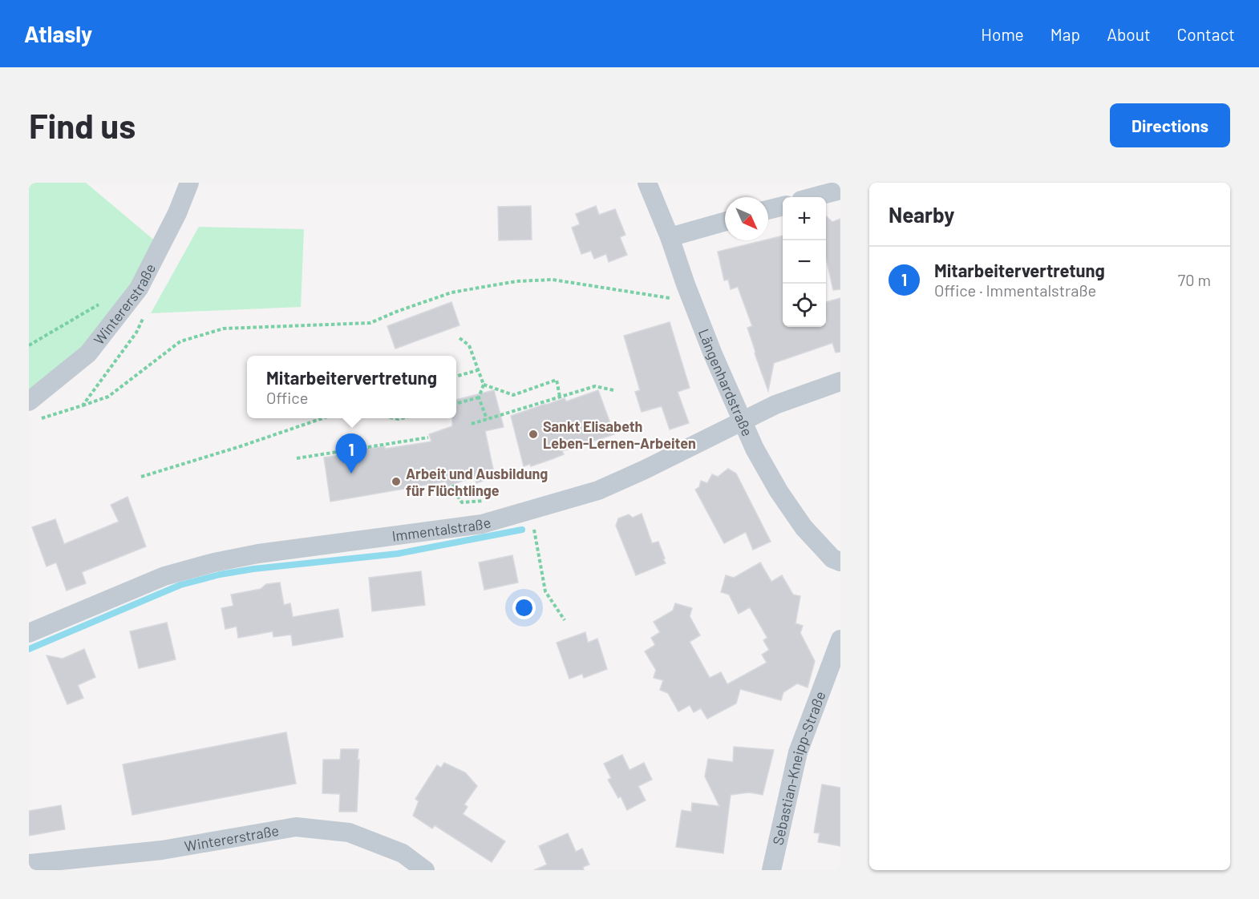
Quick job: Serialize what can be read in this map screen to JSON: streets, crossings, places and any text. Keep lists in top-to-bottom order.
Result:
{
  "streets": {
    "street": [
      "Wintererstraße",
      "Längenhardstraße",
      "Immentalstraße",
      "Sebastian-Kneipp-Straße"
    ]
  },
  "crossings": [
    ["Längenhardstraße", "Immentalstraße"]
  ],
  "places": ["Sankt Elisabeth Leben-Lernen-Arbeiten", "Arbeit und Ausbildung für Flüchtlinge"],
  "north": "bottom right",
  "page": {
    "header": "Atlasly",
    "nav": [
      "Home",
      "Map",
      "About",
      "Contact"
    ],
    "buttons": "Directions",
    "title": "Find us",
    "heading": "Nearby",
    "map_buttons": ["+", "−"],
    "list": [
      {
        "mark": "1",
        "name": "Mitarbeitervertretung",
        "note": "Office · Immentalstraße",
        "value": "70 m"
      }
    ],
    "popup": ["Mitarbeitervertretung", "Office"],
    "pins": "1"
  }
}
